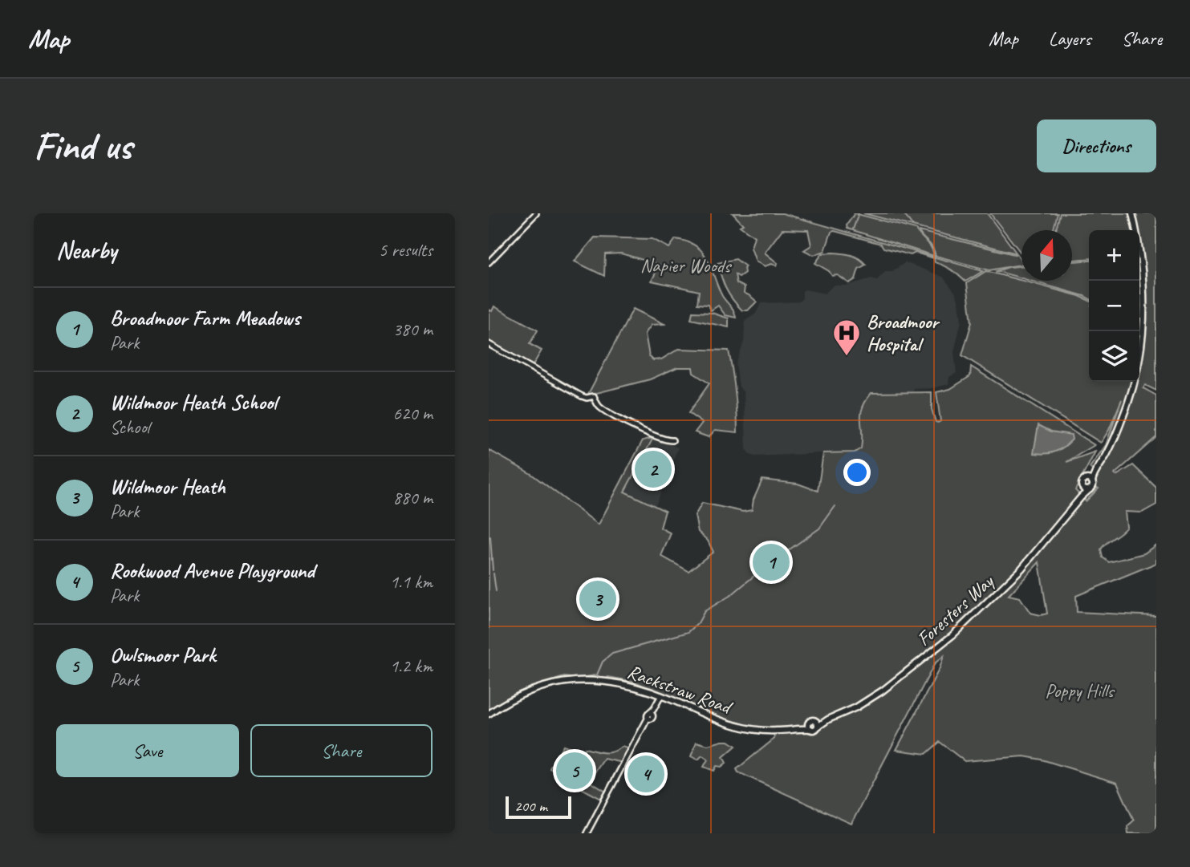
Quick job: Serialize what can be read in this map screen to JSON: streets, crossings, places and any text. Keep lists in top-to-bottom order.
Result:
{
  "streets": {
    "main road": ["Foresters Way", "Rackstraw Road"]
  },
  "crossings": [
    ["Foresters Way", "Rackstraw Road"]
  ],
  "parks": ["Napier Woods", "Poppy Hills"],
  "places": {
    "hospital": ["Broadmoor Hospital"]
  },
  "scale_bar": "200 m",
  "north": "top",
  "page": {
    "header": "Map",
    "nav": ["Map", "Layers", "Share"],
    "buttons": [
      "Directions",
      ["Save", "Share"]
    ],
    "title": "Find us",
    "heading": ["Nearby", "5 results"],
    "map_buttons": ["+", "−"],
    "list": [
      {
        "mark": "1",
        "name": "Broadmoor Farm Meadows",
        "note": "Park",
        "value": "380 m"
      },
      {
        "mark": "2",
        "name": "Wildmoor Heath School",
        "note": "School",
        "value": "620 m"
      },
      {
        "mark": "3",
        "name": "Wildmoor Heath",
        "note": "Park",
        "value": "880 m"
      },
      {
        "mark": "4",
        "name": "Rookwood Avenue Playground",
        "note": "Park",
        "value": "1.1 km"
      },
      {
        "mark": "5",
        "name": "Owlsmoor Park",
        "note": "Park",
        "value": "1.2 km"
      }
    ],
    "pins": [
      "2",
      "1",
      "3",
      "5",
      "4"
    ],
    "scale": "200 m"
  }
}
